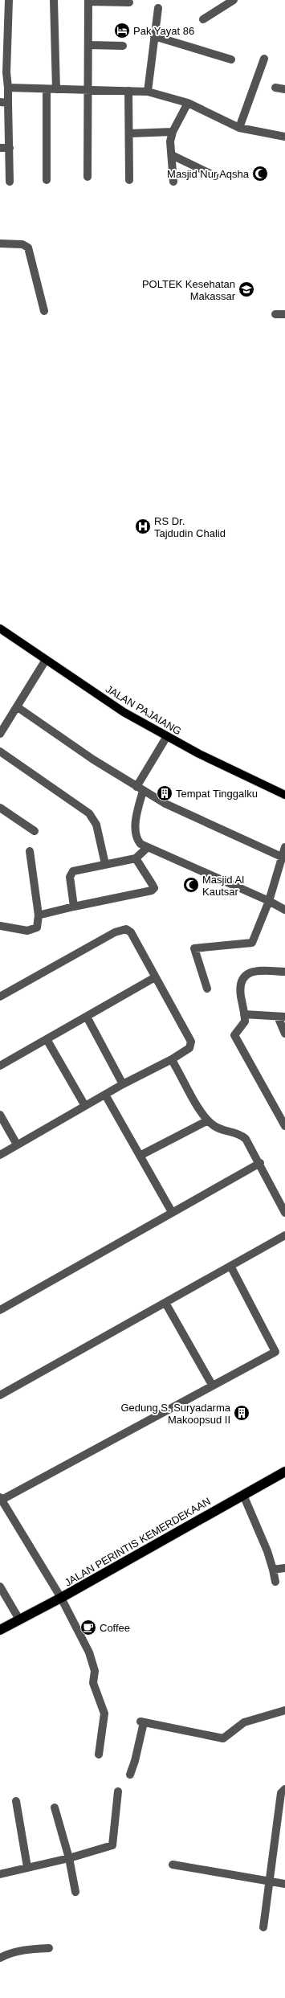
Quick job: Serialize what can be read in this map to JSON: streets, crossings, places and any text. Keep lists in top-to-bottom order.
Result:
{
  "streets": {
    "highway": ["JALAN PERINTIS KEMERDEKAAN"],
    "main road": ["JALAN PAJAIANG"]
  },
  "places": {
    "hotel": ["Pak Yayat 86"],
    "mosque": ["Masjid Nur Aqsha", "Masjid Al Kautsar"],
    "school or university": ["POLTEK Kesehatan Makassar"],
    "hospital": ["RS Dr. Tajdudin Chalid"],
    "building": ["Tempat Tinggalku", "Gedung S. Suryadarma Makoopsud II"],
    "cafe": ["Coffee"]
  }
}
